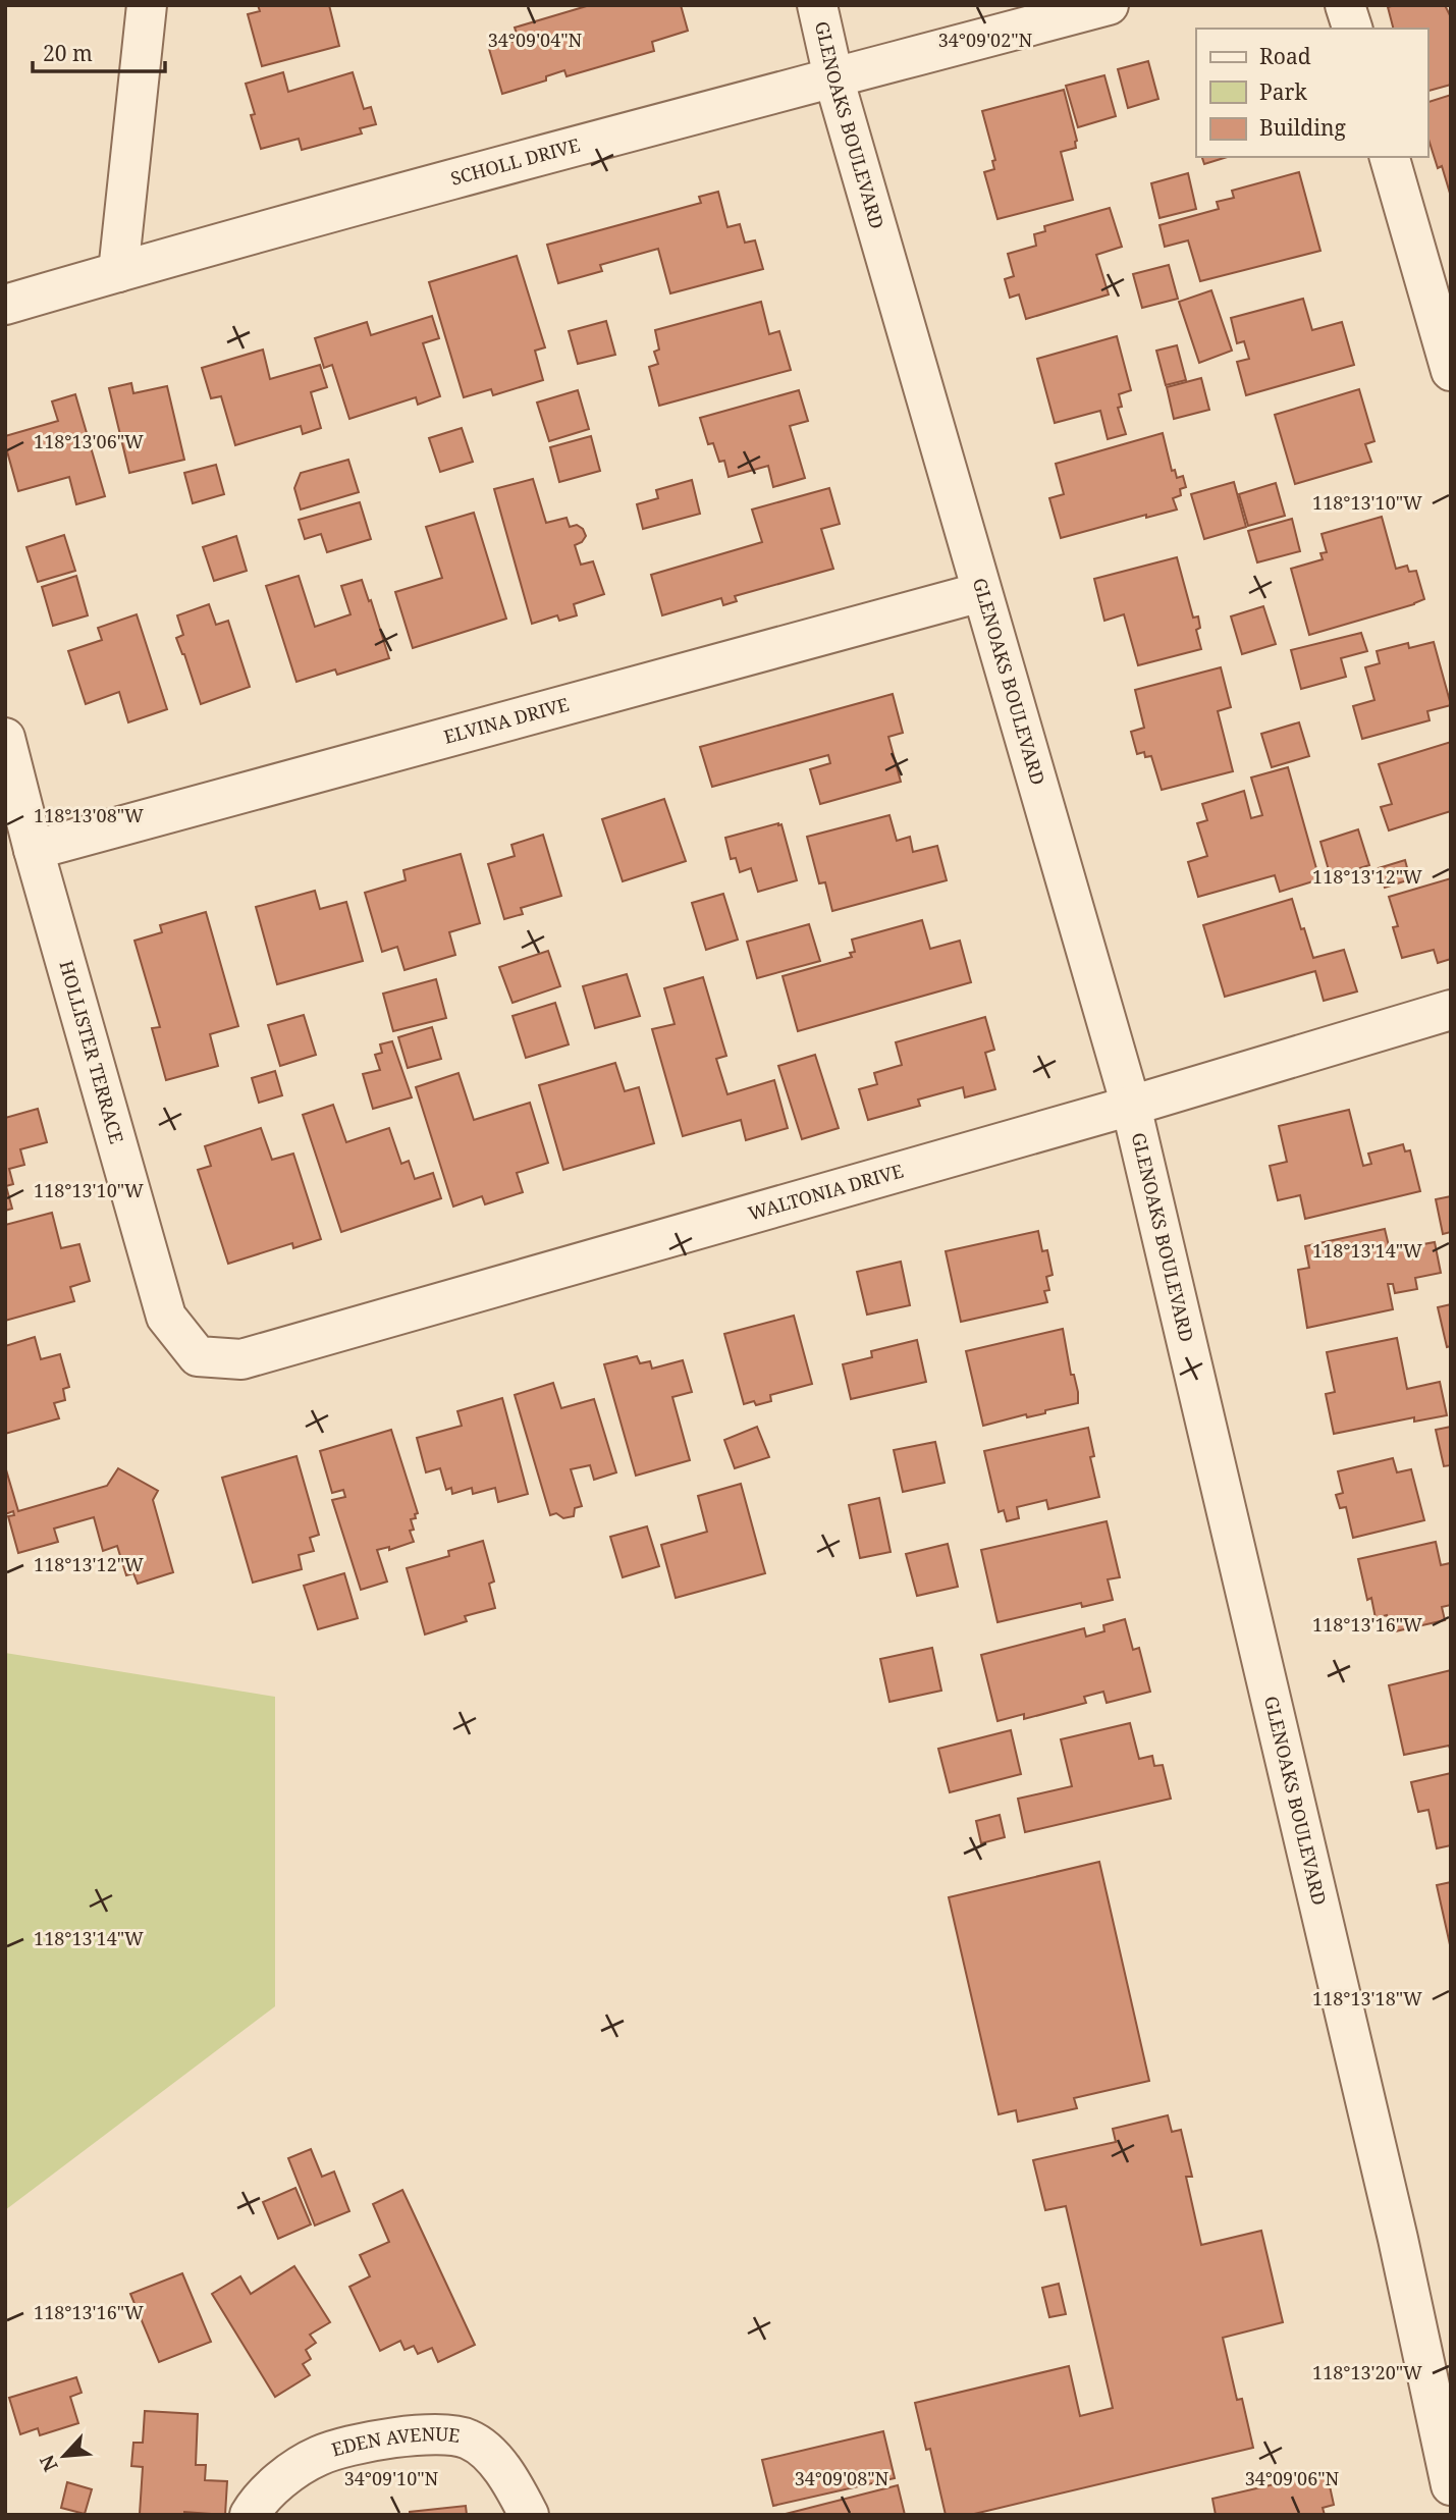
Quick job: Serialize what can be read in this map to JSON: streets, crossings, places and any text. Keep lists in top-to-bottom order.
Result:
{
  "streets": {
    "street": [
      "GLENOAKS BOULEVARD",
      "SCHOLL DRIVE",
      "ELVINA DRIVE",
      "HOLLISTER TERRACE",
      "WALTONIA DRIVE",
      "EDEN AVENUE"
    ]
  },
  "crossings": [
    ["GLENOAKS BOULEVARD", "SCHOLL DRIVE"],
    ["GLENOAKS BOULEVARD", "ELVINA DRIVE"],
    ["GLENOAKS BOULEVARD", "WALTONIA DRIVE"],
    ["ELVINA DRIVE", "HOLLISTER TERRACE"],
    ["HOLLISTER TERRACE", "WALTONIA DRIVE"]
  ],
  "legend": ["Road", "Park", "Building"],
  "scale_bar": "20 m",
  "north": "bottom left",
  "coordinates": [
    "34°09'04\"N",
    "34°09'02\"N",
    "118°13'06\"W",
    "118°13'10\"W",
    "118°13'08\"W",
    "118°13'12\"W",
    "118°13'14\"W",
    "118°13'16\"W",
    "118°13'18\"W",
    "118°13'20\"W",
    "34°09'10\"N",
    "34°09'08\"N",
    "34°09'06\"N"
  ]
}
